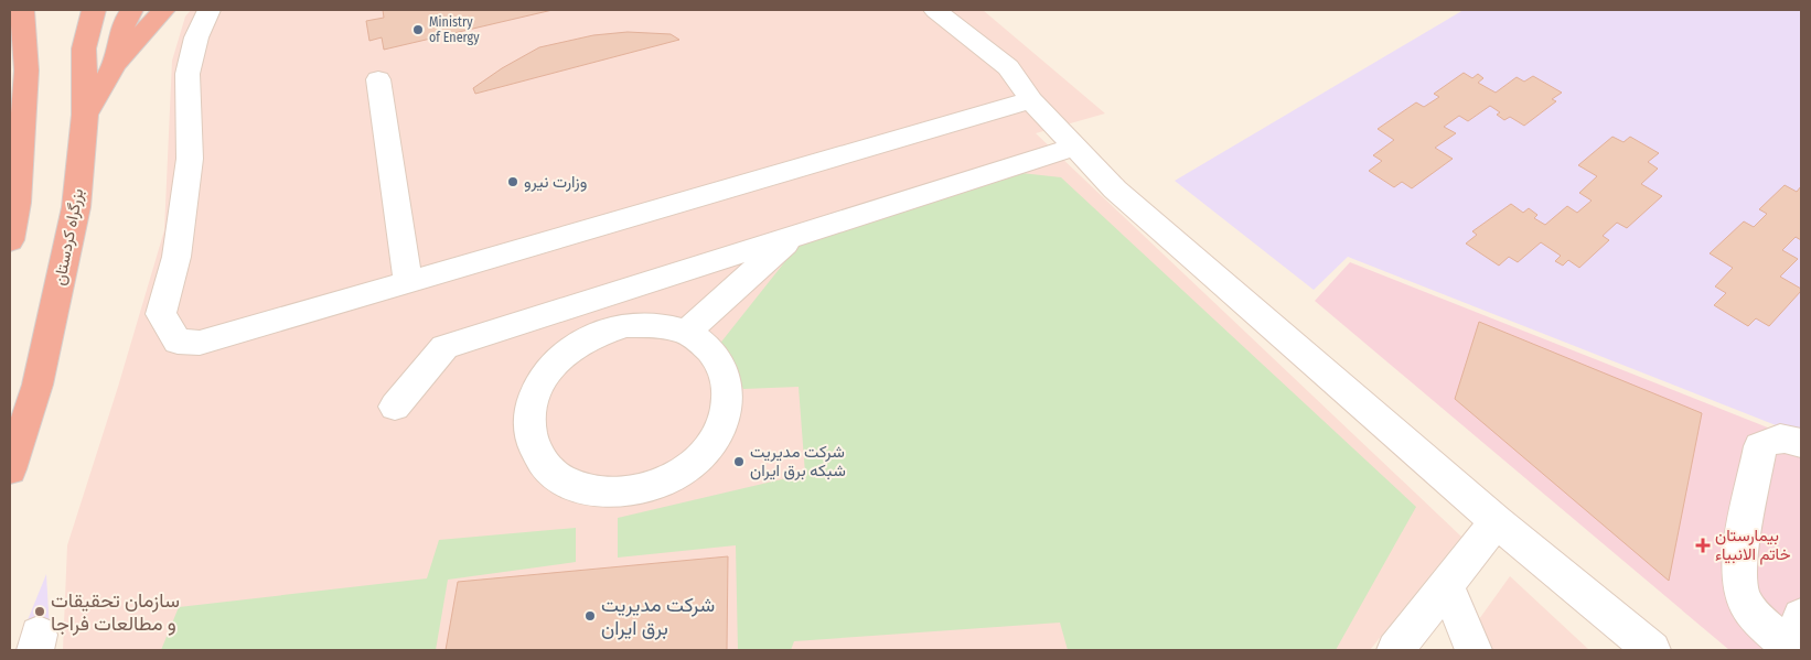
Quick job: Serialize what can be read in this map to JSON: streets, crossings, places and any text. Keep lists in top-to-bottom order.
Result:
{
  "streets": {
    "highway": ["بزرگراه کردستان"]
  },
  "places": {
    "other": [
      "Ministry of Energy",
      "وزارت نیرو",
      "شرکت مدیریت شبکه برق ایران",
      "سازمان تحقیقات و مطالعات فراجا",
      "شرکت مدیریت برق ایران"
    ],
    "health": ["بیمارستان خاتم الانبیاء"]
  }
}
